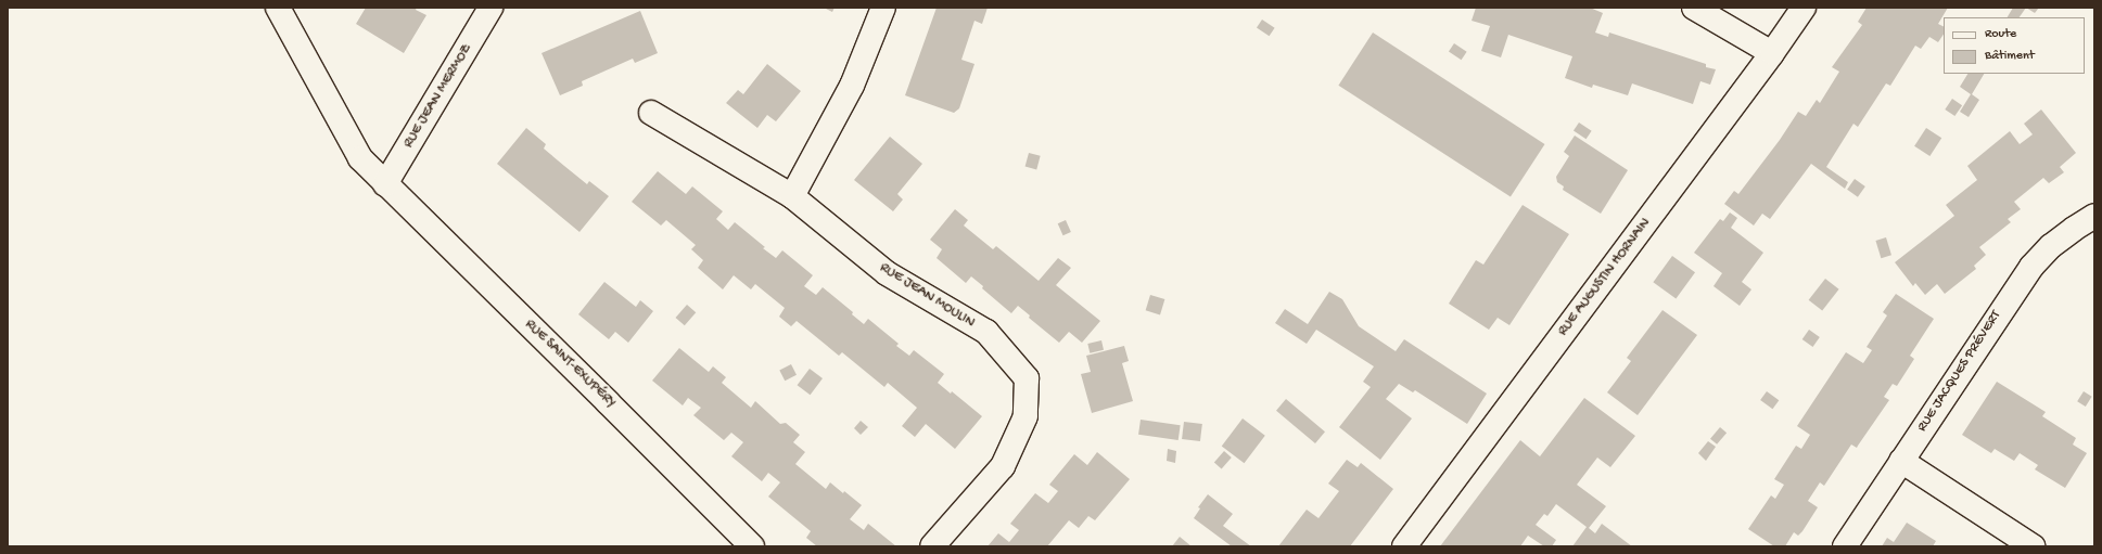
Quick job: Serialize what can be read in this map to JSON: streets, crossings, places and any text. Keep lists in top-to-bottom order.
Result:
{
  "streets": {
    "street": [
      "RUE JEAN MERMOZ",
      "RUE AUGUSTIN HORNAIN",
      "RUE JEAN MOULIN",
      "RUE SAINT-EXUPÉRY",
      "RUE JACQUES PRÉVERT"
    ]
  },
  "crossings": [
    ["RUE JEAN MERMOZ", "RUE SAINT-EXUPÉRY"]
  ],
  "legend": ["Route", "Bâtiment"]
}
